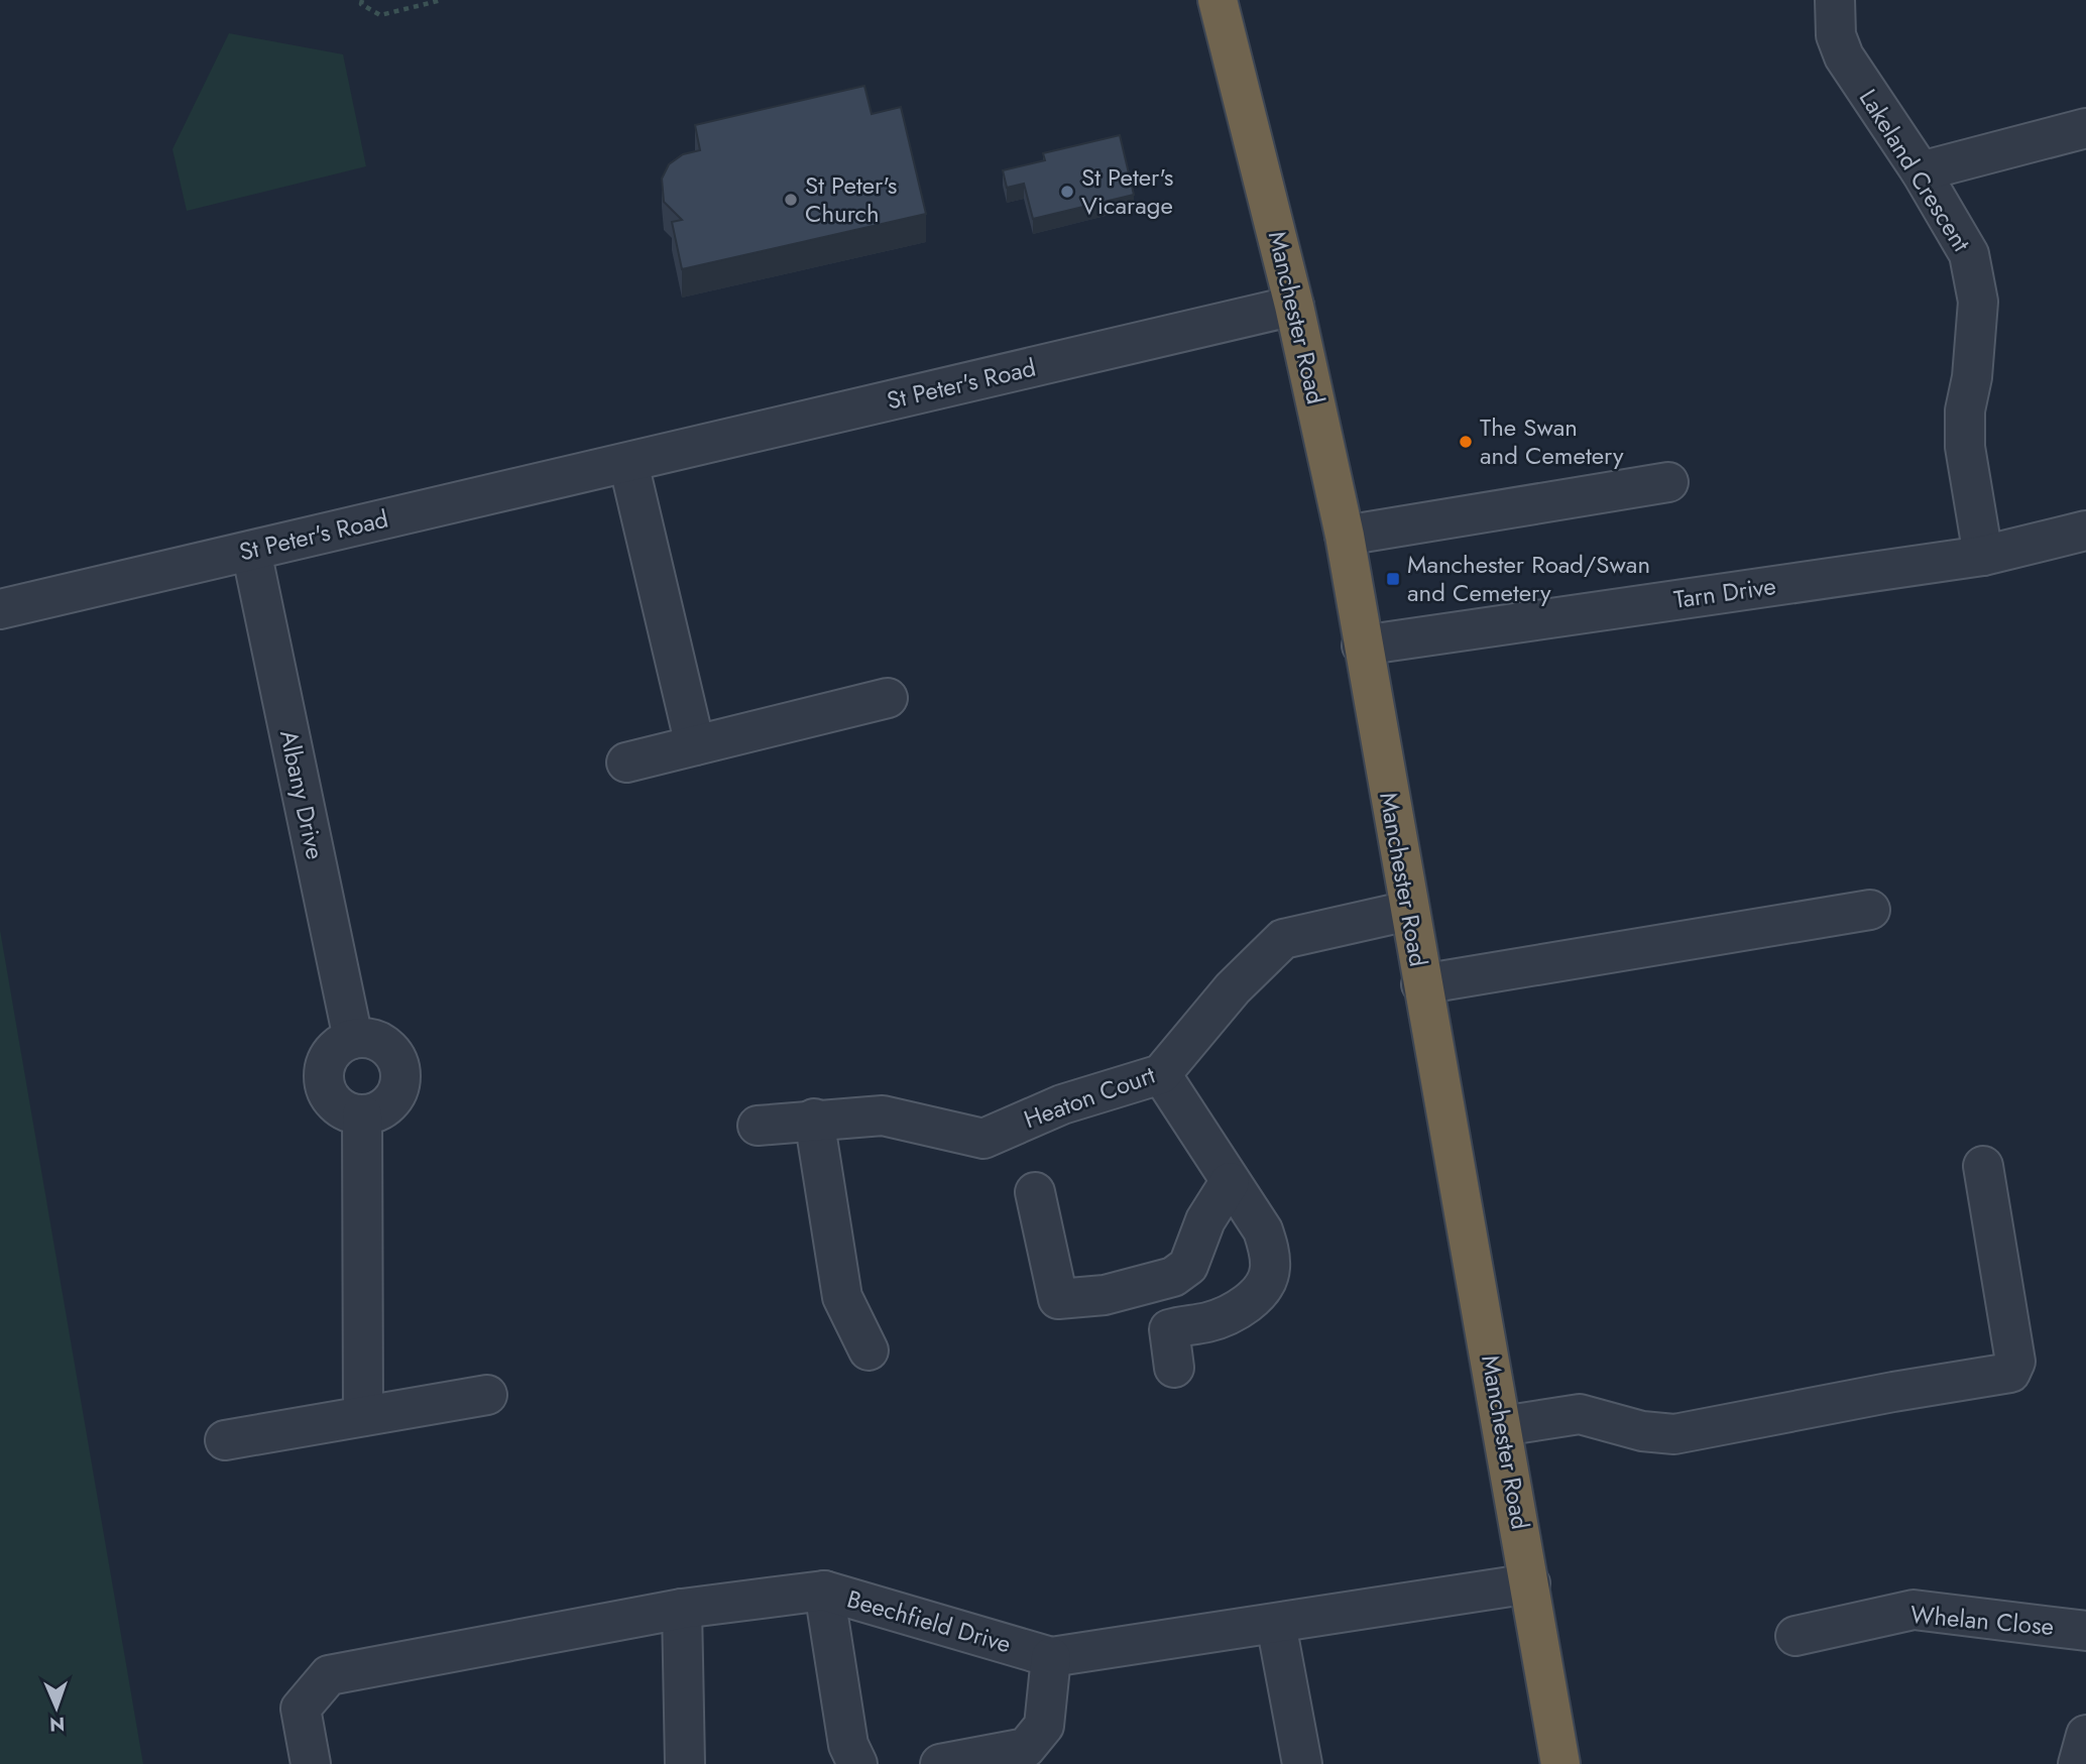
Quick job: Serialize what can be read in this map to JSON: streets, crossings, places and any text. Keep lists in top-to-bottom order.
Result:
{
  "streets": {
    "highway": ["Manchester Road"],
    "street": [
      "Lakeland Crescent",
      "St Peter's Road",
      "Tarn Drive",
      "Albany Drive",
      "Heaton Court",
      "Whelan Close",
      "Beechfield Drive"
    ]
  },
  "crossings": [
    ["Lakeland Crescent", "Tarn Drive"],
    ["Manchester Road", "St Peter's Road"],
    ["Manchester Road", "Tarn Drive"],
    ["Manchester Road", "Heaton Court"],
    ["Manchester Road", "Beechfield Drive"],
    ["St Peter's Road", "Albany Drive"]
  ],
  "places": {
    "other": ["St Peter's Vicarage", "St Peter's Church", "The Swan and Cemetery"],
    "transit": ["Manchester Road/Swan and Cemetery"]
  },
  "north": "bottom"
}
